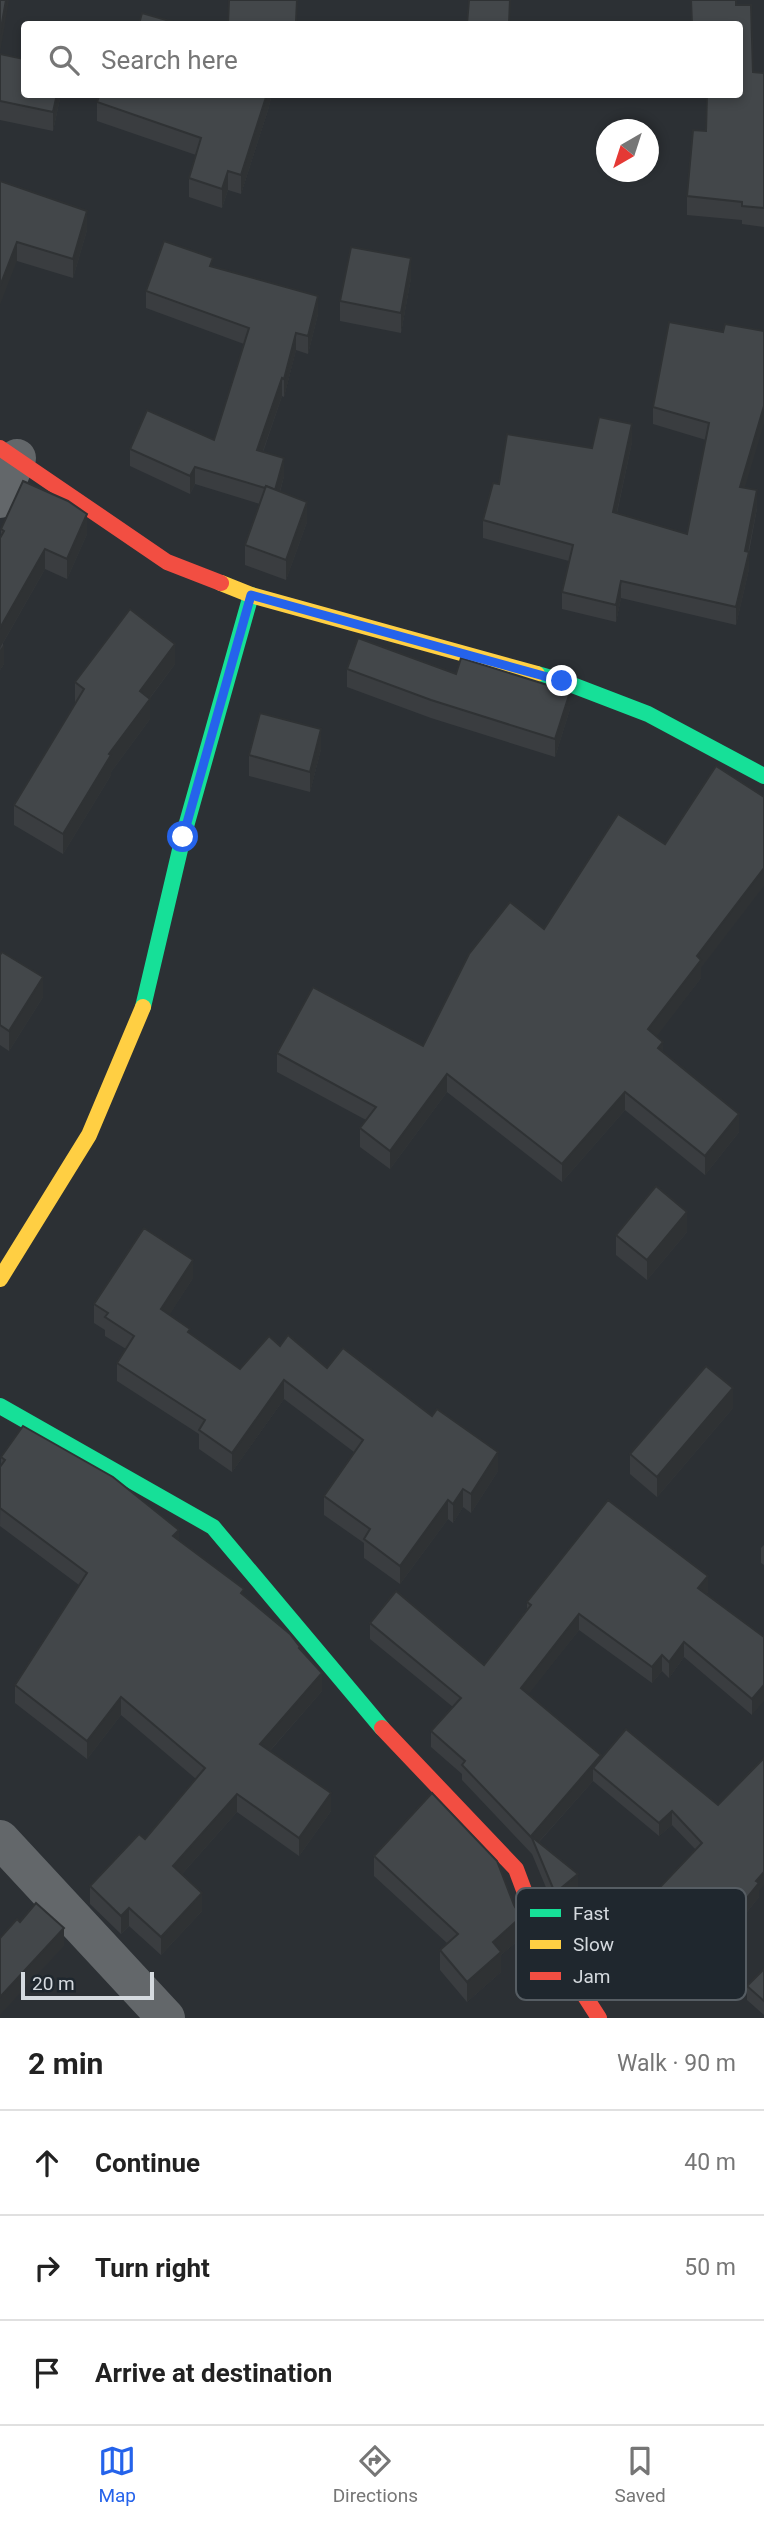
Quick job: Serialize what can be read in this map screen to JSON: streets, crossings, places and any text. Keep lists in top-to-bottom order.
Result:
{
  "legend": ["Fast", "Slow", "Jam"],
  "scale_bar": "20 m",
  "north": "bottom left",
  "page": {
    "search": "Search here",
    "scale": "20 m",
    "heading": ["2 min", "Walk · 90 m"],
    "list": [
      ["Continue", "40 m"],
      ["Turn right", "50 m"],
      "Arrive at destination"
    ],
    "nav": ["Map", "Directions", "Saved"]
  }
}
